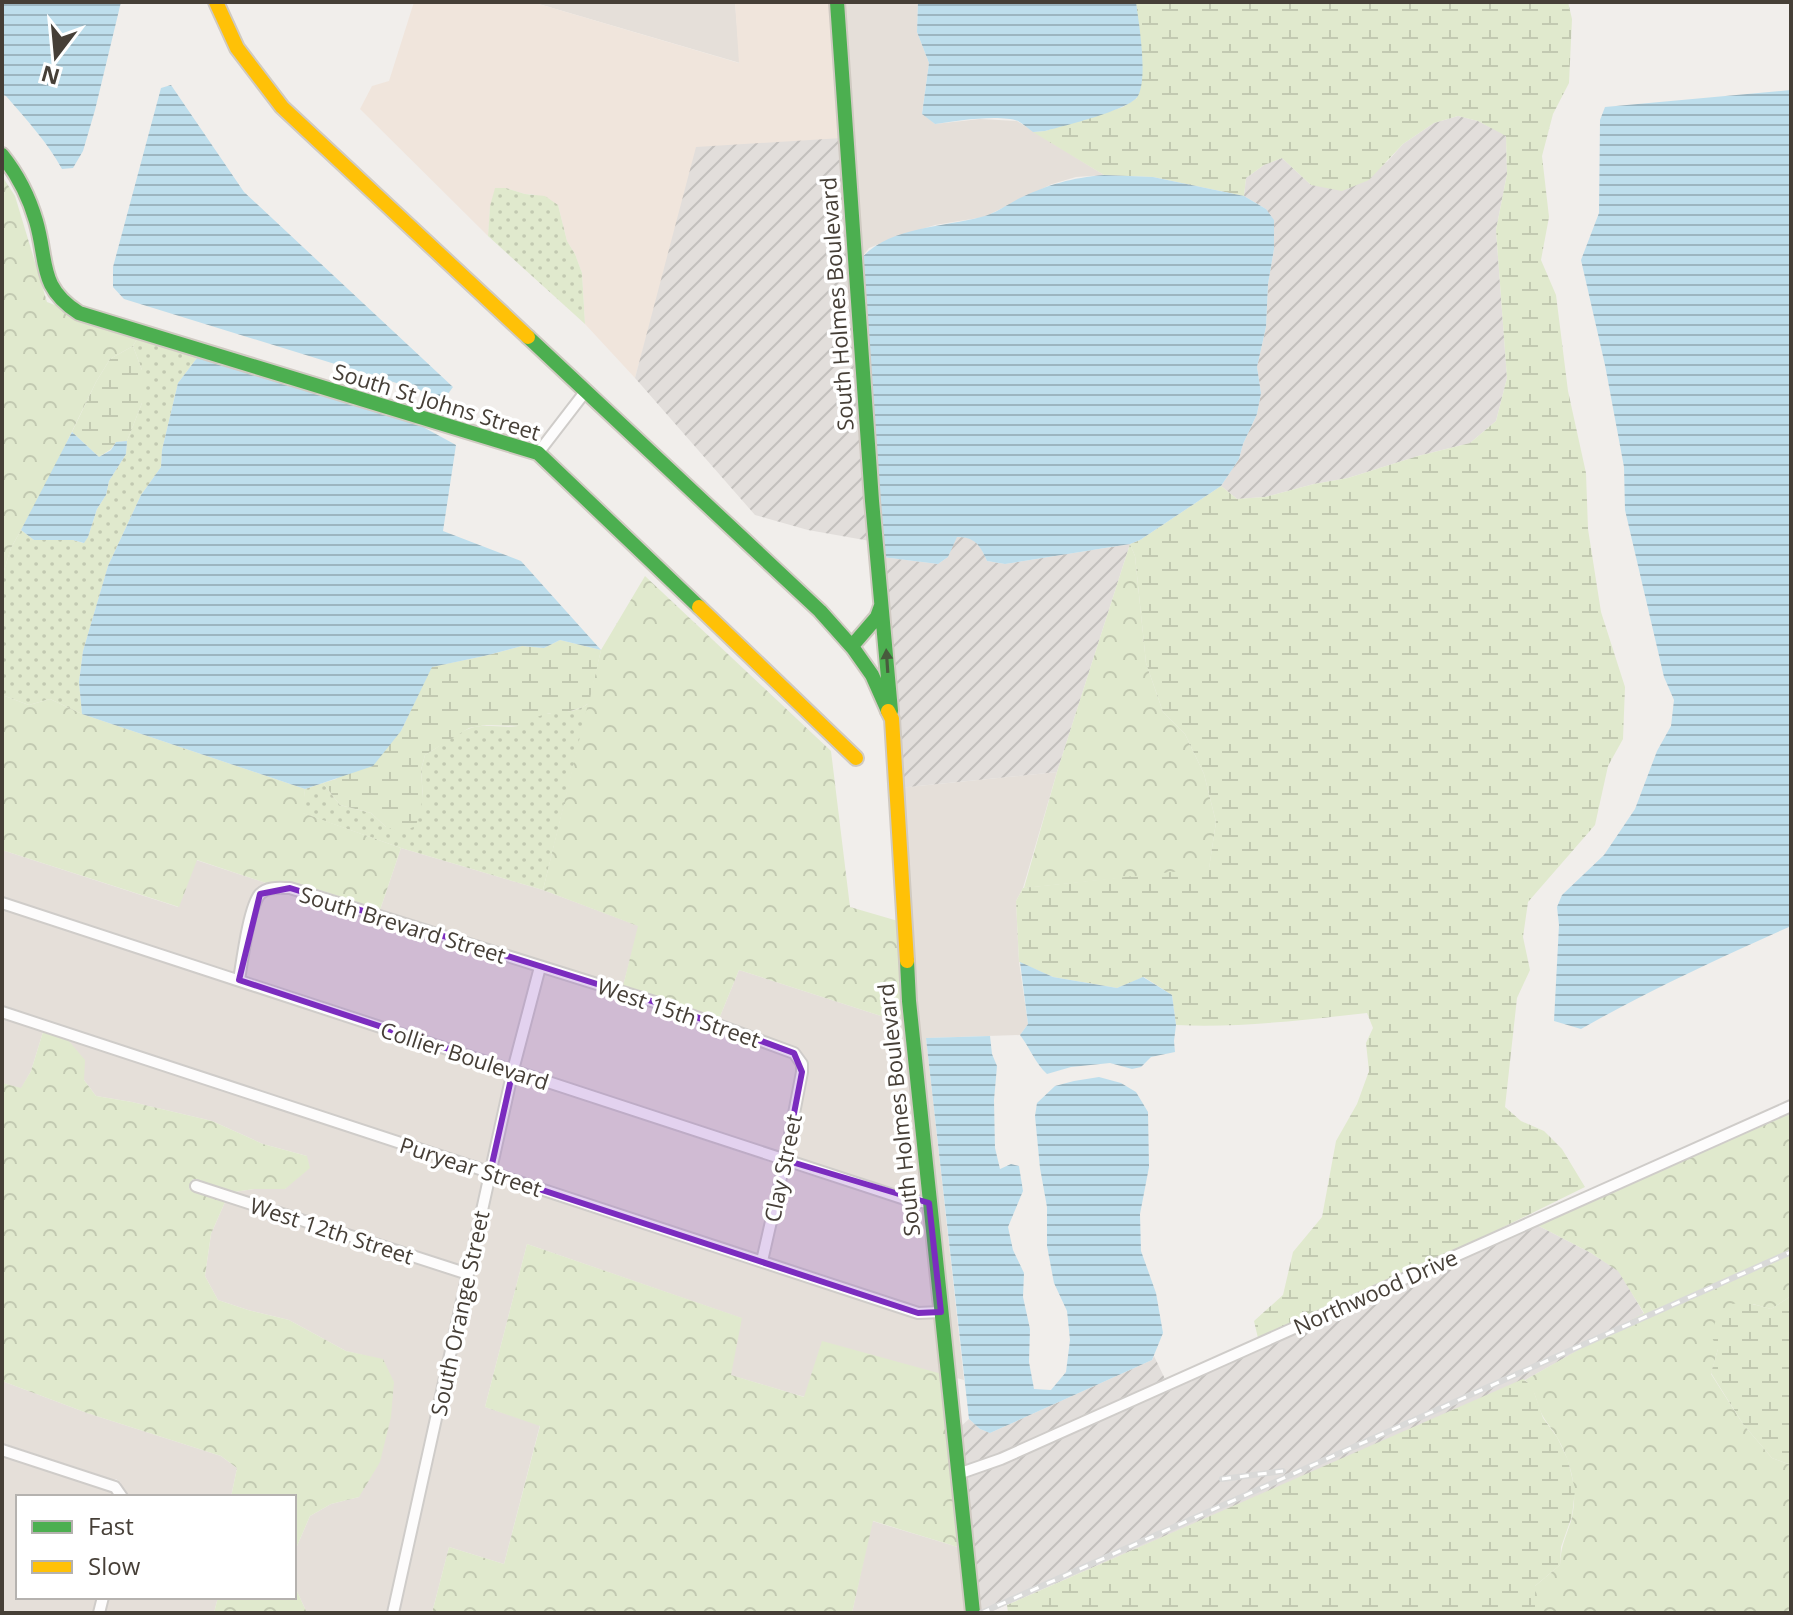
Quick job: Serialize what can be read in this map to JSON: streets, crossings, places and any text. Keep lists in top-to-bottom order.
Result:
{
  "streets": {
    "main road": ["South Holmes Boulevard", "South St Johns Street"],
    "street": [
      "South Brevard Street",
      "West 15th Street",
      "Collier Boulevard",
      "Puryear Street",
      "Clay Street",
      "West 12th Street",
      "Northwood Drive",
      "South Orange Street"
    ]
  },
  "crossings": [
    ["South Holmes Boulevard", "Collier Boulevard"],
    ["South Holmes Boulevard", "Puryear Street"],
    ["South Holmes Boulevard", "Northwood Drive"],
    ["South Brevard Street", "West 15th Street"],
    ["South Brevard Street", "Collier Boulevard"],
    ["South Brevard Street", "South Orange Street"],
    ["West 15th Street", "Clay Street"],
    ["West 15th Street", "South Orange Street"],
    ["Collier Boulevard", "Clay Street"],
    ["Collier Boulevard", "South Orange Street"],
    ["Puryear Street", "Clay Street"],
    ["Puryear Street", "South Orange Street"],
    ["West 12th Street", "South Orange Street"]
  ],
  "legend": ["Fast", "Slow"],
  "north": "bottom"
}
